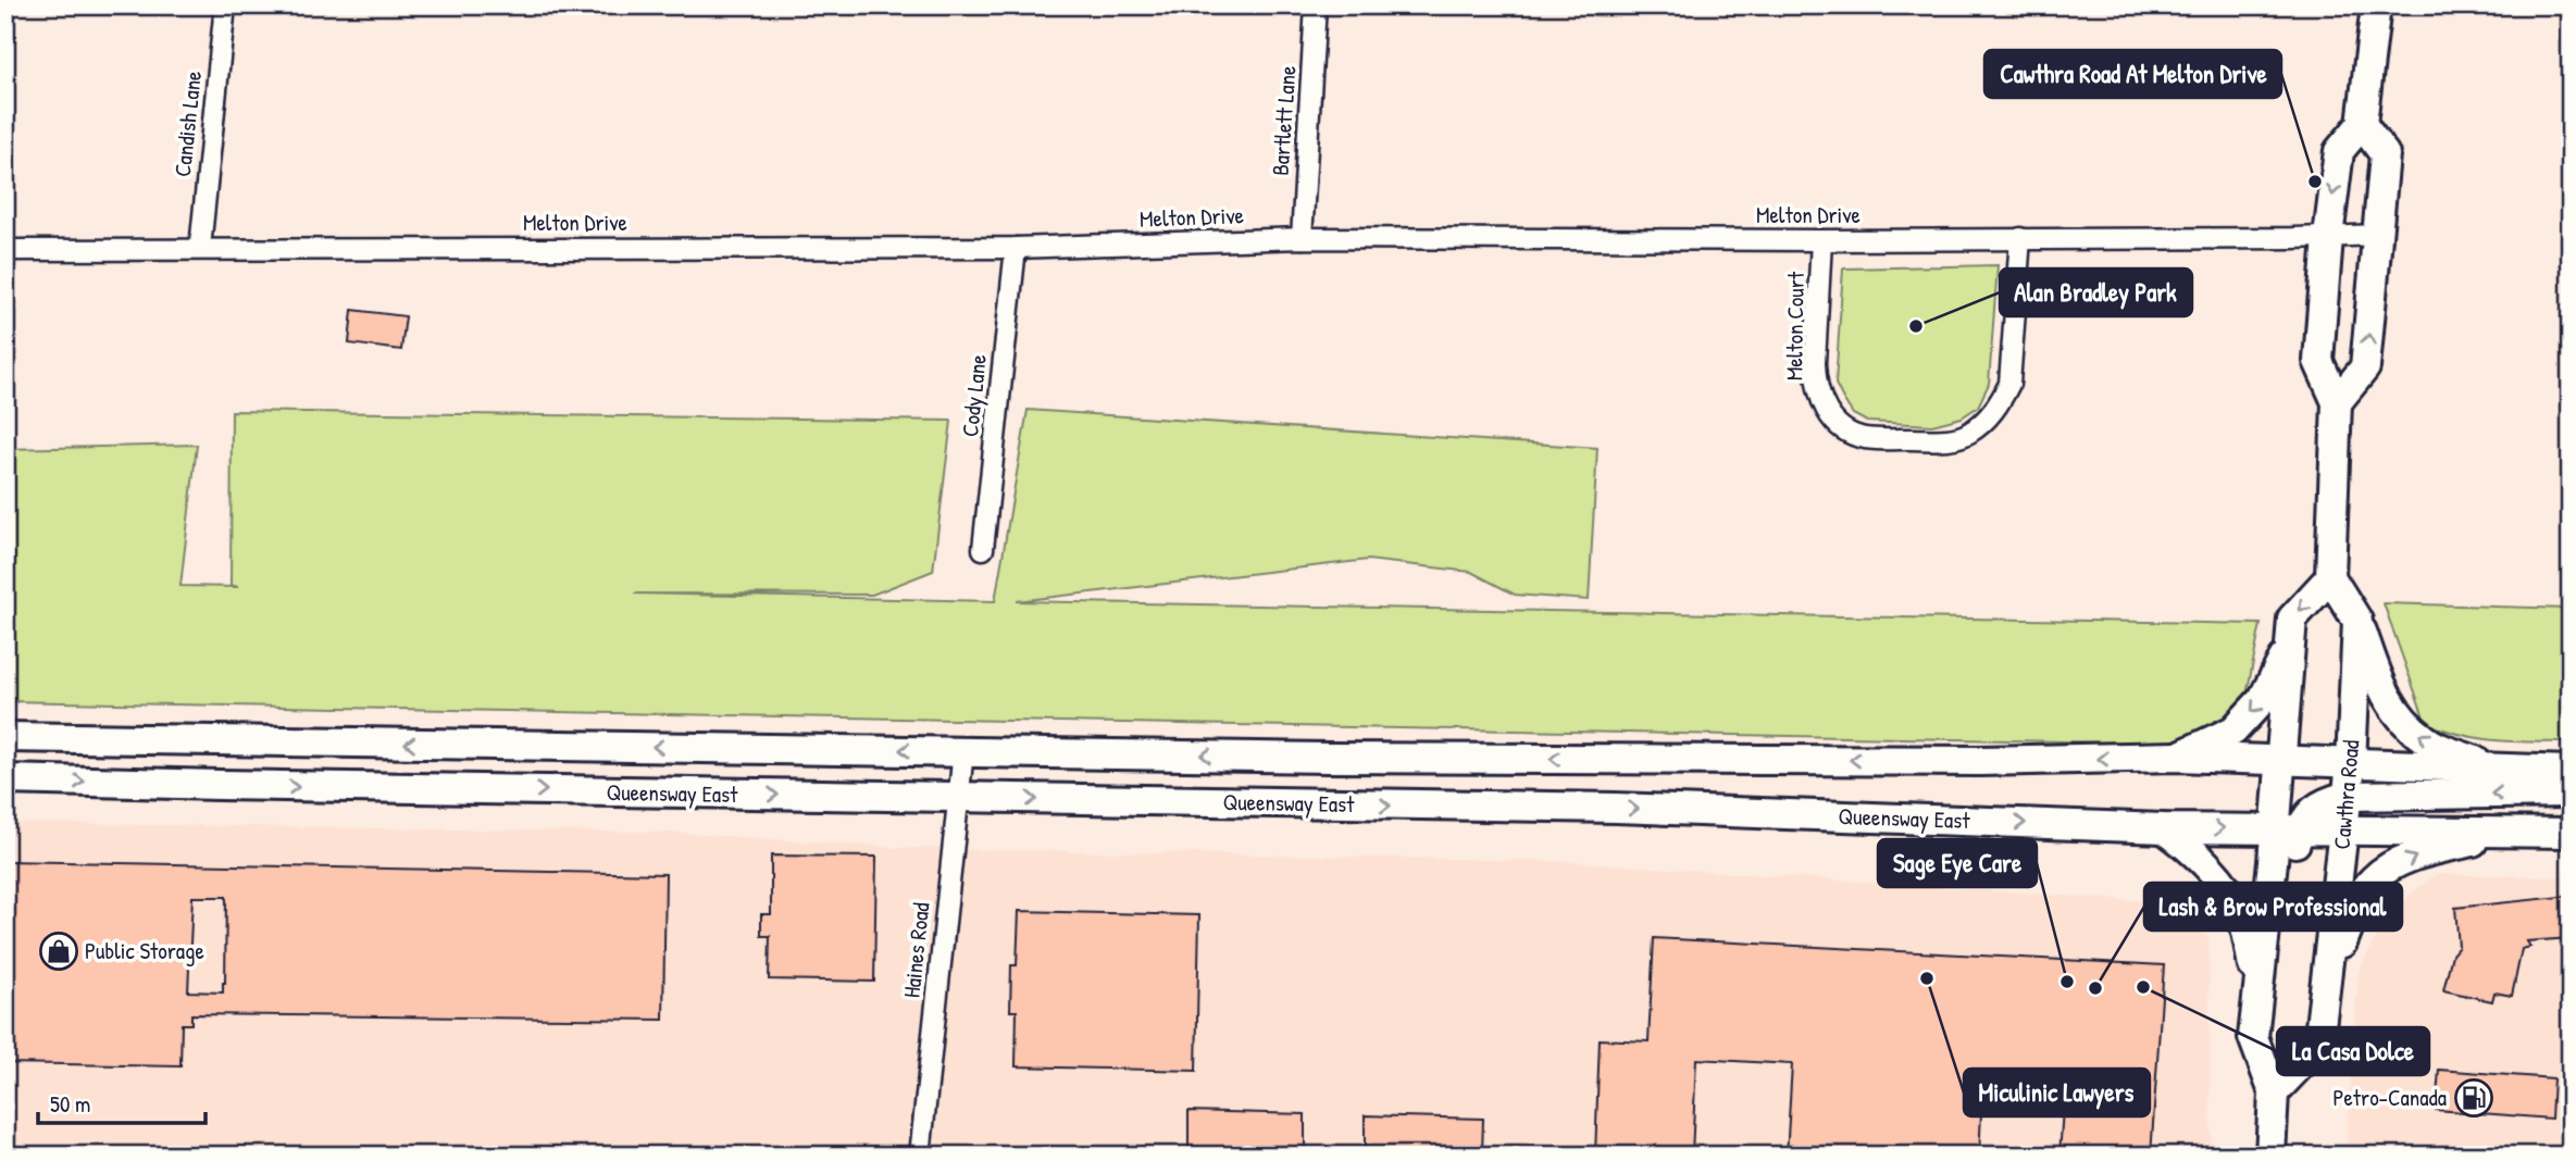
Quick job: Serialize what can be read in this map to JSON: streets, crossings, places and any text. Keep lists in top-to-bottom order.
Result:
{
  "streets": {
    "main road": ["Queensway East", "Cawthra Road"],
    "street": [
      "Bartlett Lane",
      "Candish Lane",
      "Melton Drive",
      "Melton Court",
      "Cody Lane",
      "Haines Road"
    ]
  },
  "crossings": [
    ["Bartlett Lane", "Melton Drive"],
    ["Candish Lane", "Melton Drive"],
    ["Melton Drive", "Melton Court"],
    ["Melton Drive", "Cody Lane"],
    ["Queensway East", "Cawthra Road"],
    ["Queensway East", "Haines Road"]
  ],
  "places": {
    "other": [
      "Cawthra Road At Melton Drive",
      "Alan Bradley Park",
      "Miculinic Lawyers",
      "Sage Eye Care",
      "La Casa Dolce",
      "Lash & Brow Professional"
    ],
    "shop": ["Public Storage"],
    "fuel station": ["Petro-Canada"]
  },
  "scale_bar": "50 m"
}
